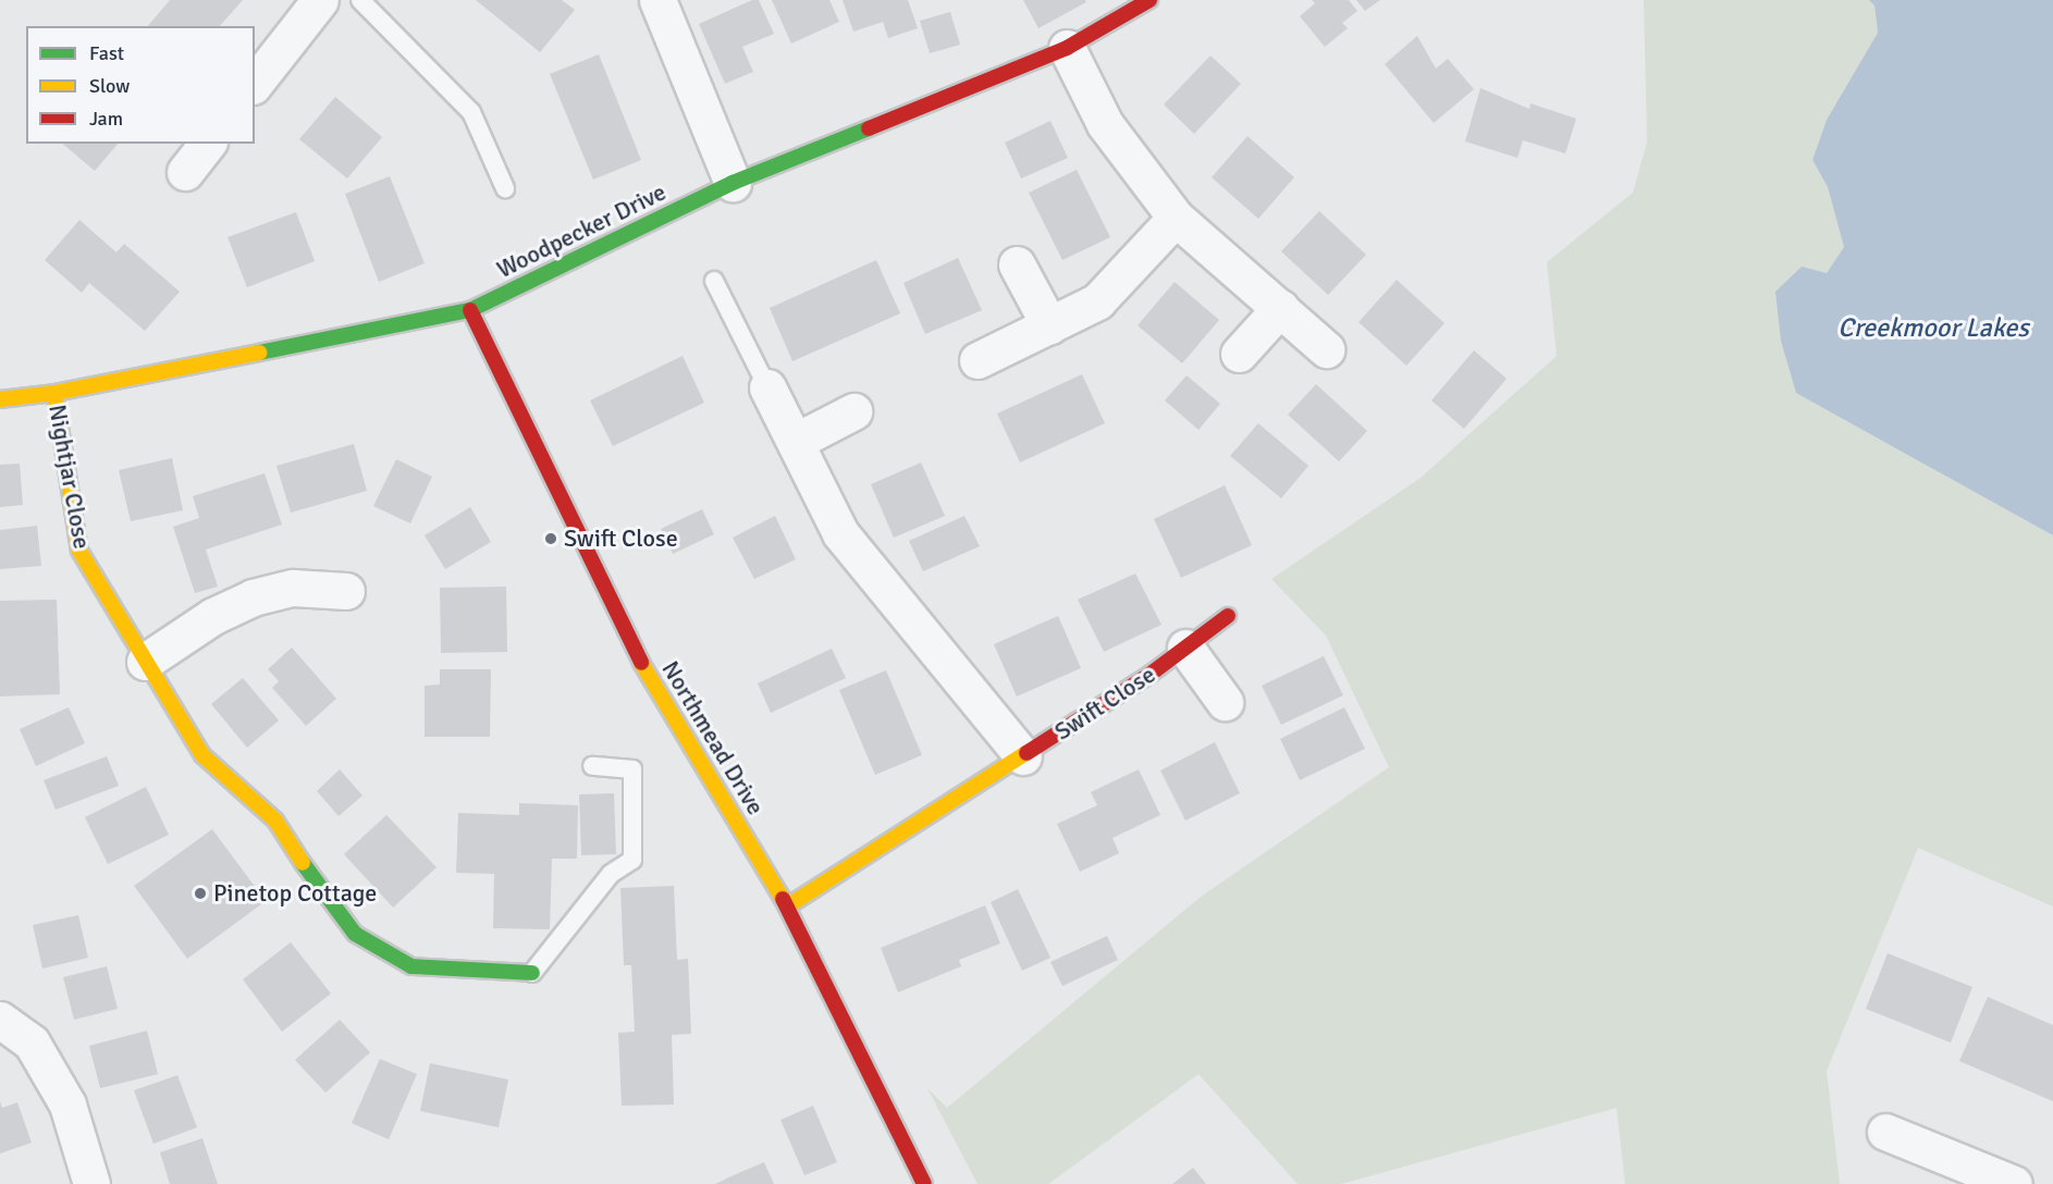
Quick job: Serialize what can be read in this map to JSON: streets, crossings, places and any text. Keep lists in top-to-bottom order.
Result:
{
  "streets": {
    "street": [
      "Woodpecker Drive",
      "Nightjar Close",
      "Swift Close",
      "Northmead Drive"
    ]
  },
  "crossings": [
    ["Woodpecker Drive", "Nightjar Close"],
    ["Woodpecker Drive", "Northmead Drive"],
    ["Swift Close", "Northmead Drive"]
  ],
  "water": ["Creekmoor Lakes"],
  "places": ["Swift Close", "Pinetop Cottage"],
  "legend": ["Fast", "Slow", "Jam"]
}
